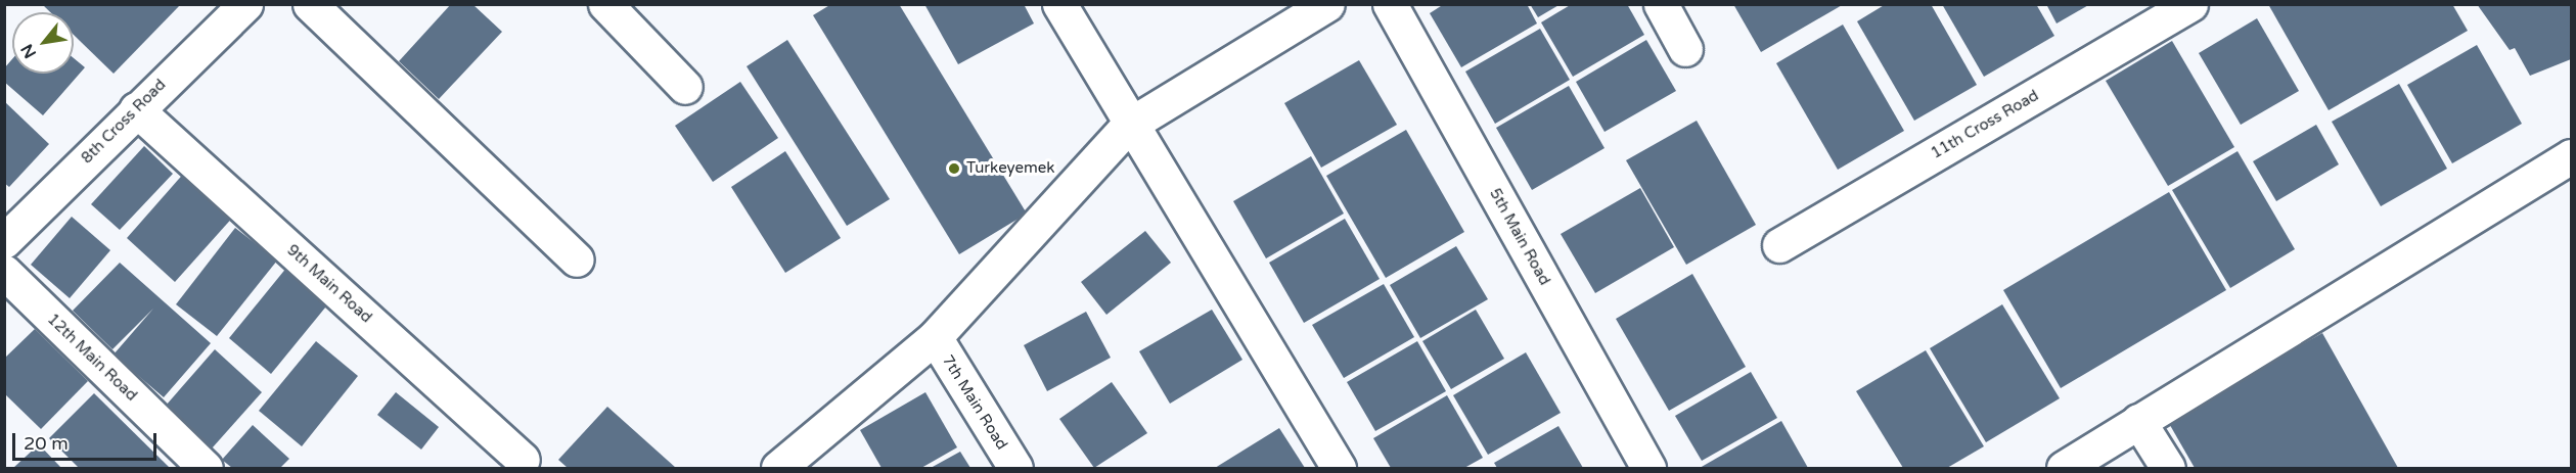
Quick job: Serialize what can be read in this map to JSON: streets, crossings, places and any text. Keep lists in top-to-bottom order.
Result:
{
  "streets": {
    "street": [
      "8th Cross Road",
      "11th Cross Road",
      "5th Main Road",
      "9th Main Road",
      "12th Main Road",
      "7th Main Road"
    ]
  },
  "crossings": [
    ["8th Cross Road", "9th Main Road"]
  ],
  "places": ["Turkeyemek"],
  "scale_bar": "20 m",
  "north": "bottom left"
}
